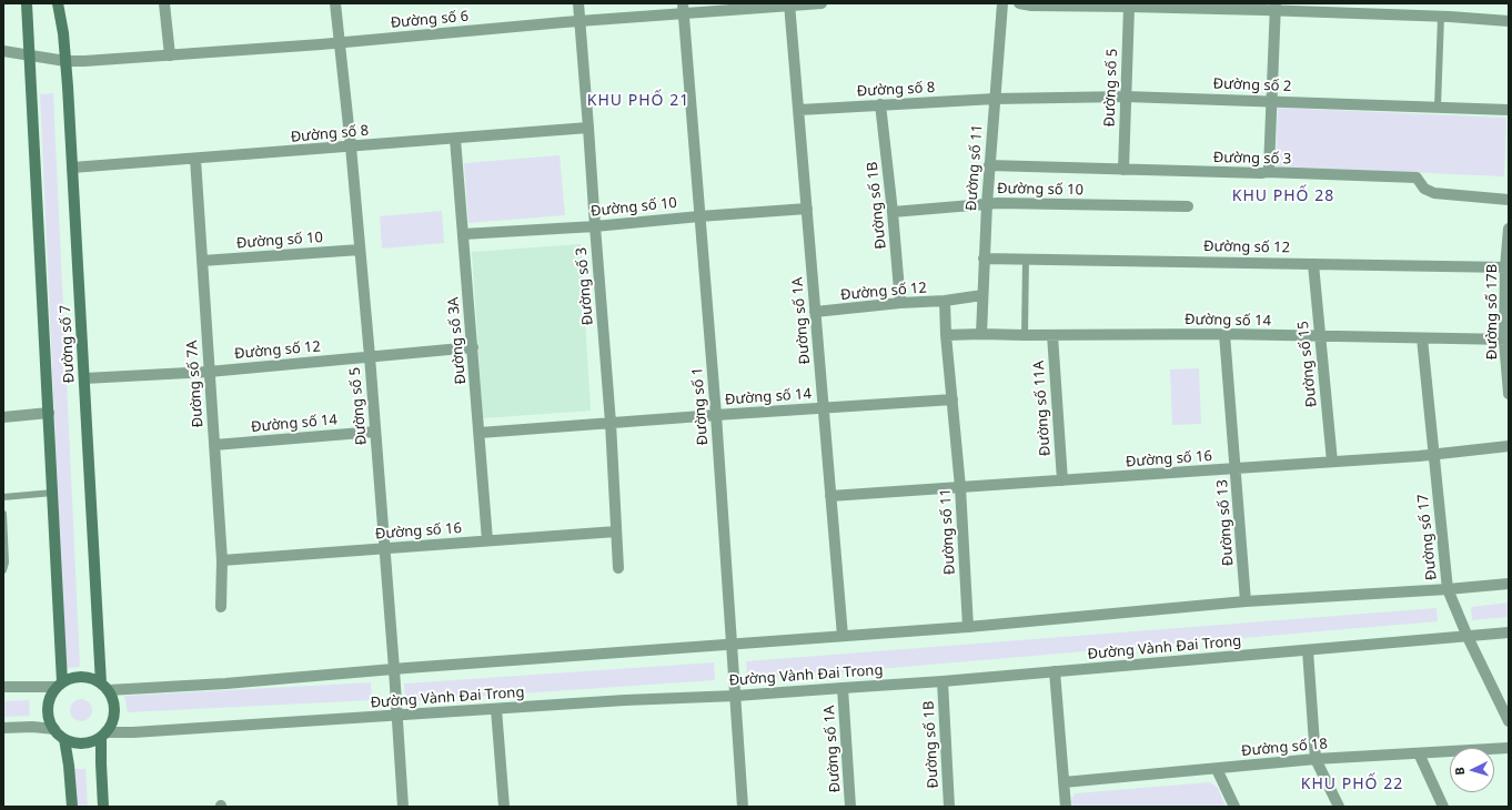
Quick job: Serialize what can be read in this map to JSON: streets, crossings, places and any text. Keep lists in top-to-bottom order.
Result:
{
  "streets": {
    "main road": ["Đường số 7"],
    "street": [
      "Đường số 6",
      "Đường số 2",
      "Đường số 5",
      "Đường số 8",
      "Đường số 3",
      "Đường số 11",
      "Đường số 10",
      "Đường số 1B",
      "Đường số 12",
      "Đường số 17B",
      "Đường số 1A",
      "Đường số 14",
      "Đường số 3A",
      "Đường số 15",
      "Đường số 7A",
      "Đường số 1",
      "Đường số 11A",
      "Đường số 16",
      "Đường số 13",
      "Đường số 17",
      "Đường Vành Đai Trong",
      "Đường số 18"
    ]
  },
  "crossings": [
    ["Đường số 6", "Đường số 5"],
    ["Đường số 6", "Đường số 3"],
    ["Đường số 6", "Đường số 1A"],
    ["Đường số 6", "Đường số 7"],
    ["Đường số 6", "Đường số 1"],
    ["Đường số 2", "Đường số 5"],
    ["Đường số 2", "Đường số 8"],
    ["Đường số 2", "Đường số 11"],
    ["Đường số 5", "Đường số 8"],
    ["Đường số 5", "Đường số 3"],
    ["Đường số 5", "Đường số 10"],
    ["Đường số 5", "Đường số 12"],
    ["Đường số 5", "Đường số 14"],
    ["Đường số 5", "Đường số 16"],
    ["Đường số 5", "Đường Vành Đai Trong"],
    ["Đường số 8", "Đường số 3"],
    ["Đường số 8", "Đường số 11"],
    ["Đường số 8", "Đường số 1B"],
    ["Đường số 8", "Đường số 1A"],
    ["Đường số 8", "Đường số 3A"],
    ["Đường số 8", "Đường số 7"],
    ["Đường số 8", "Đường số 7A"],
    ["Đường số 3", "Đường số 11"],
    ["Đường số 3", "Đường số 10"],
    ["Đường số 3", "Đường số 14"],
    ["Đường số 3", "Đường số 16"],
    ["Đường số 11", "Đường số 10"],
    ["Đường số 11", "Đường số 12"],
    ["Đường số 11", "Đường số 14"],
    ["Đường số 11", "Đường số 16"],
    ["Đường số 10", "Đường số 1B"],
    ["Đường số 10", "Đường số 1A"],
    ["Đường số 10", "Đường số 3A"],
    ["Đường số 10", "Đường số 7A"],
    ["Đường số 10", "Đường số 1"],
    ["Đường số 1B", "Đường số 12"],
    ["Đường số 1B", "Đường Vành Đai Trong"],
    ["Đường số 12", "Đường số 17B"],
    ["Đường số 12", "Đường số 1A"],
    ["Đường số 12", "Đường số 3A"],
    ["Đường số 12", "Đường số 7"],
    ["Đường số 12", "Đường số 15"],
    ["Đường số 12", "Đường số 7A"],
    ["Đường số 17B", "Đường số 14"],
    ["Đường số 1A", "Đường số 14"],
    ["Đường số 1A", "Đường số 16"],
    ["Đường số 1A", "Đường Vành Đai Trong"],
    ["Đường số 14", "Đường số 3A"],
    ["Đường số 14", "Đường số 15"],
    ["Đường số 14", "Đường số 7A"],
    ["Đường số 14", "Đường số 1"],
    ["Đường số 14", "Đường số 11A"],
    ["Đường số 14", "Đường số 13"],
    ["Đường số 14", "Đường số 17"],
    ["Đường số 3A", "Đường số 16"],
    ["Đường số 7", "Đường Vành Đai Trong"],
    ["Đường số 15", "Đường số 16"],
    ["Đường số 7A", "Đường số 16"],
    ["Đường số 1", "Đường Vành Đai Trong"],
    ["Đường số 11A", "Đường số 16"],
    ["Đường số 16", "Đường số 13"],
    ["Đường số 16", "Đường số 17"],
    ["Đường số 17", "Đường Vành Đai Trong"]
  ],
  "districts": ["KHU PHỐ 21", "KHU PHỐ 28", "KHU PHỐ 22"],
  "north": "left"
}
